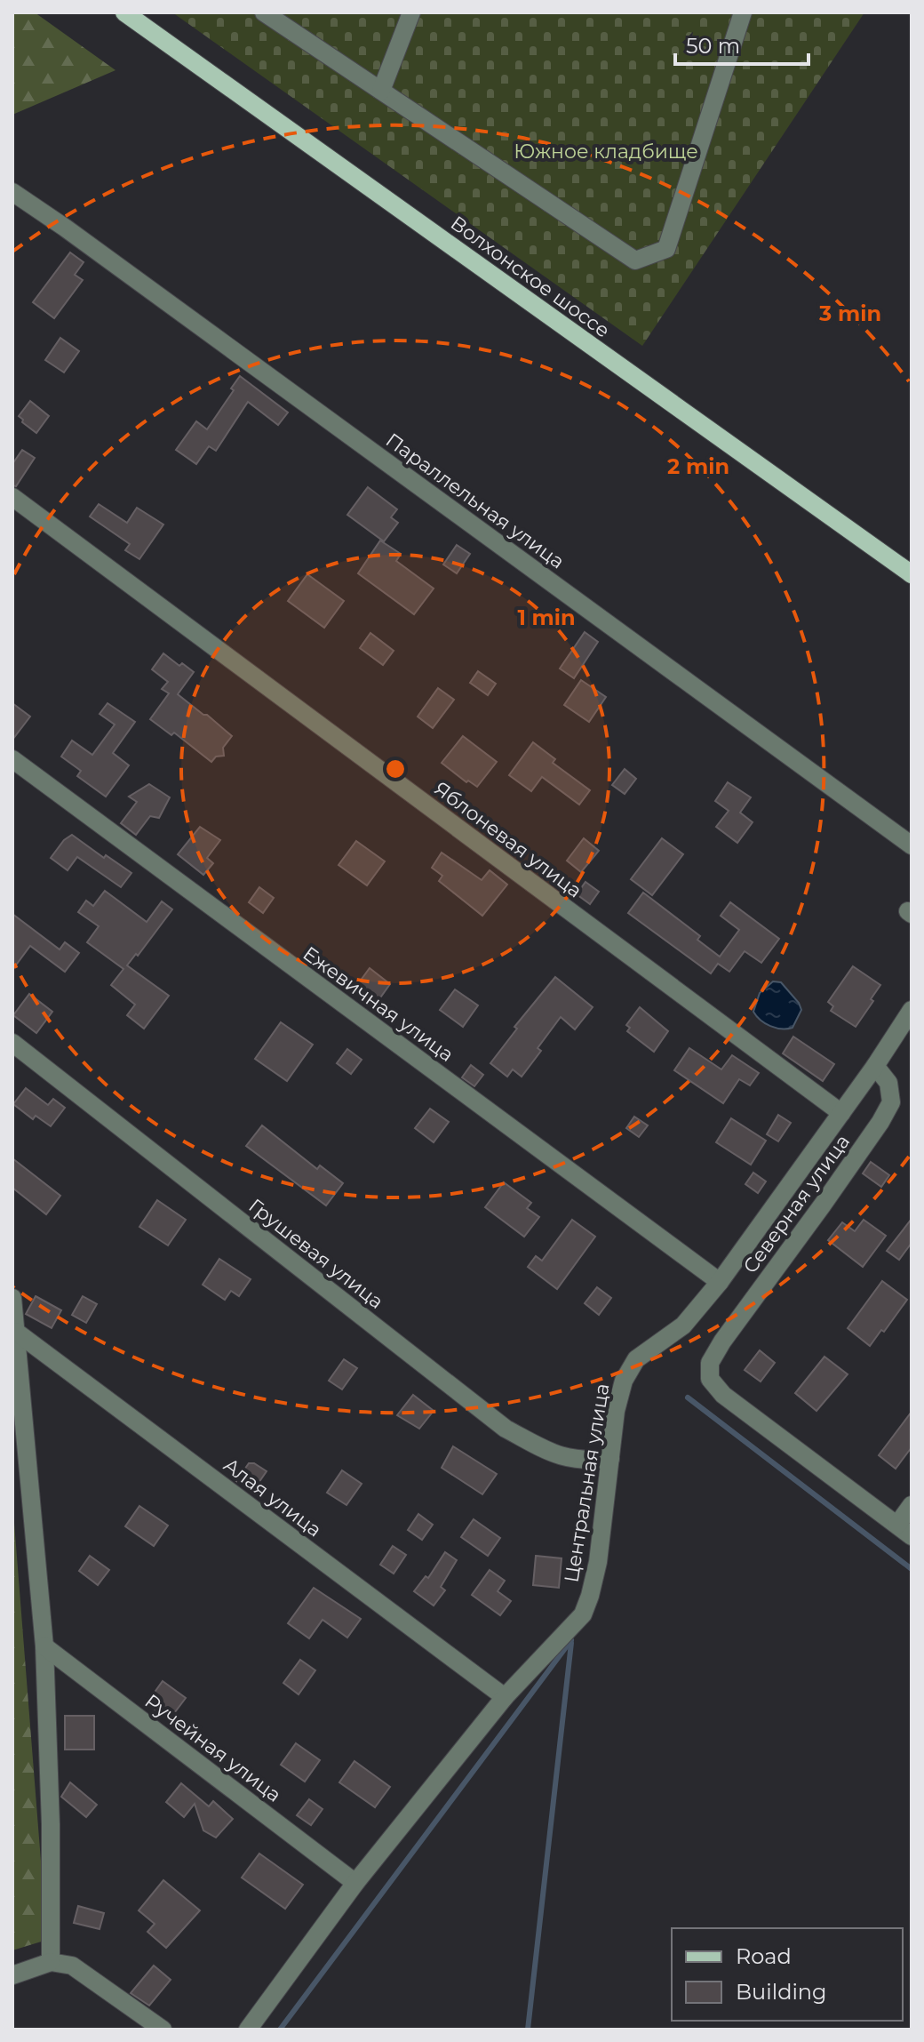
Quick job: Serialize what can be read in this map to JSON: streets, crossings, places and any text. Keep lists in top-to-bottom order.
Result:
{
  "streets": {
    "main road": ["Волхонское шоссе"],
    "street": [
      "Параллельная улица",
      "Яблоневая улица",
      "Ежевичная улица",
      "Северная улица",
      "Грушевая улица",
      "Центральная улица",
      "Алая улица",
      "Ручейная улица"
    ]
  },
  "crossings": [
    ["Яблоневая улица", "Центральная улица"],
    ["Ежевичная улица", "Центральная улица"],
    ["Северная улица", "Центральная улица"],
    ["Грушевая улица", "Центральная улица"],
    ["Центральная улица", "Алая улица"],
    ["Центральная улица", "Ручейная улица"]
  ],
  "parks": ["Южное кладбище"],
  "legend": ["Road", "Building"],
  "scale_bar": "50 m",
  "rings": ["3 min", "2 min", "1 min"]
}
